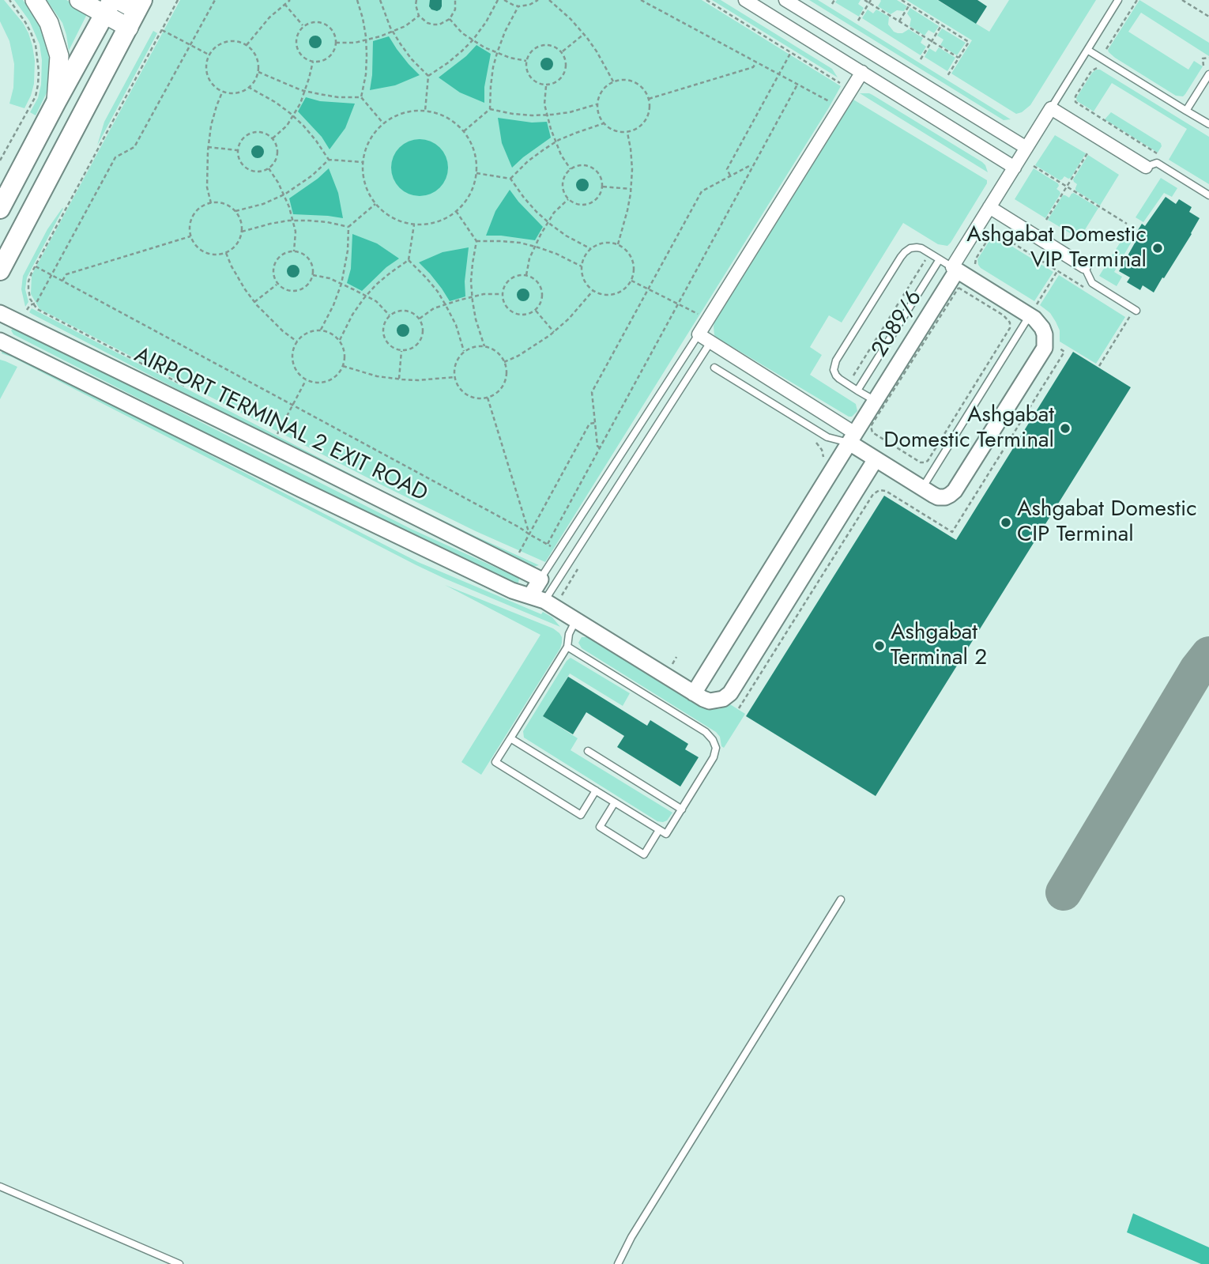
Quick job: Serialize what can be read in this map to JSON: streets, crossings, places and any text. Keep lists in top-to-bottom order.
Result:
{
  "streets": {
    "street": ["2089/6", "AIRPORT TERMINAL 2 EXIT ROAD"]
  },
  "places": [
    "Ashgabat Domestic VIP Terminal",
    "Ashgabat Domestic Terminal",
    "Ashgabat Domestic CIP Terminal",
    "Ashgabat Terminal 2"
  ]
}
